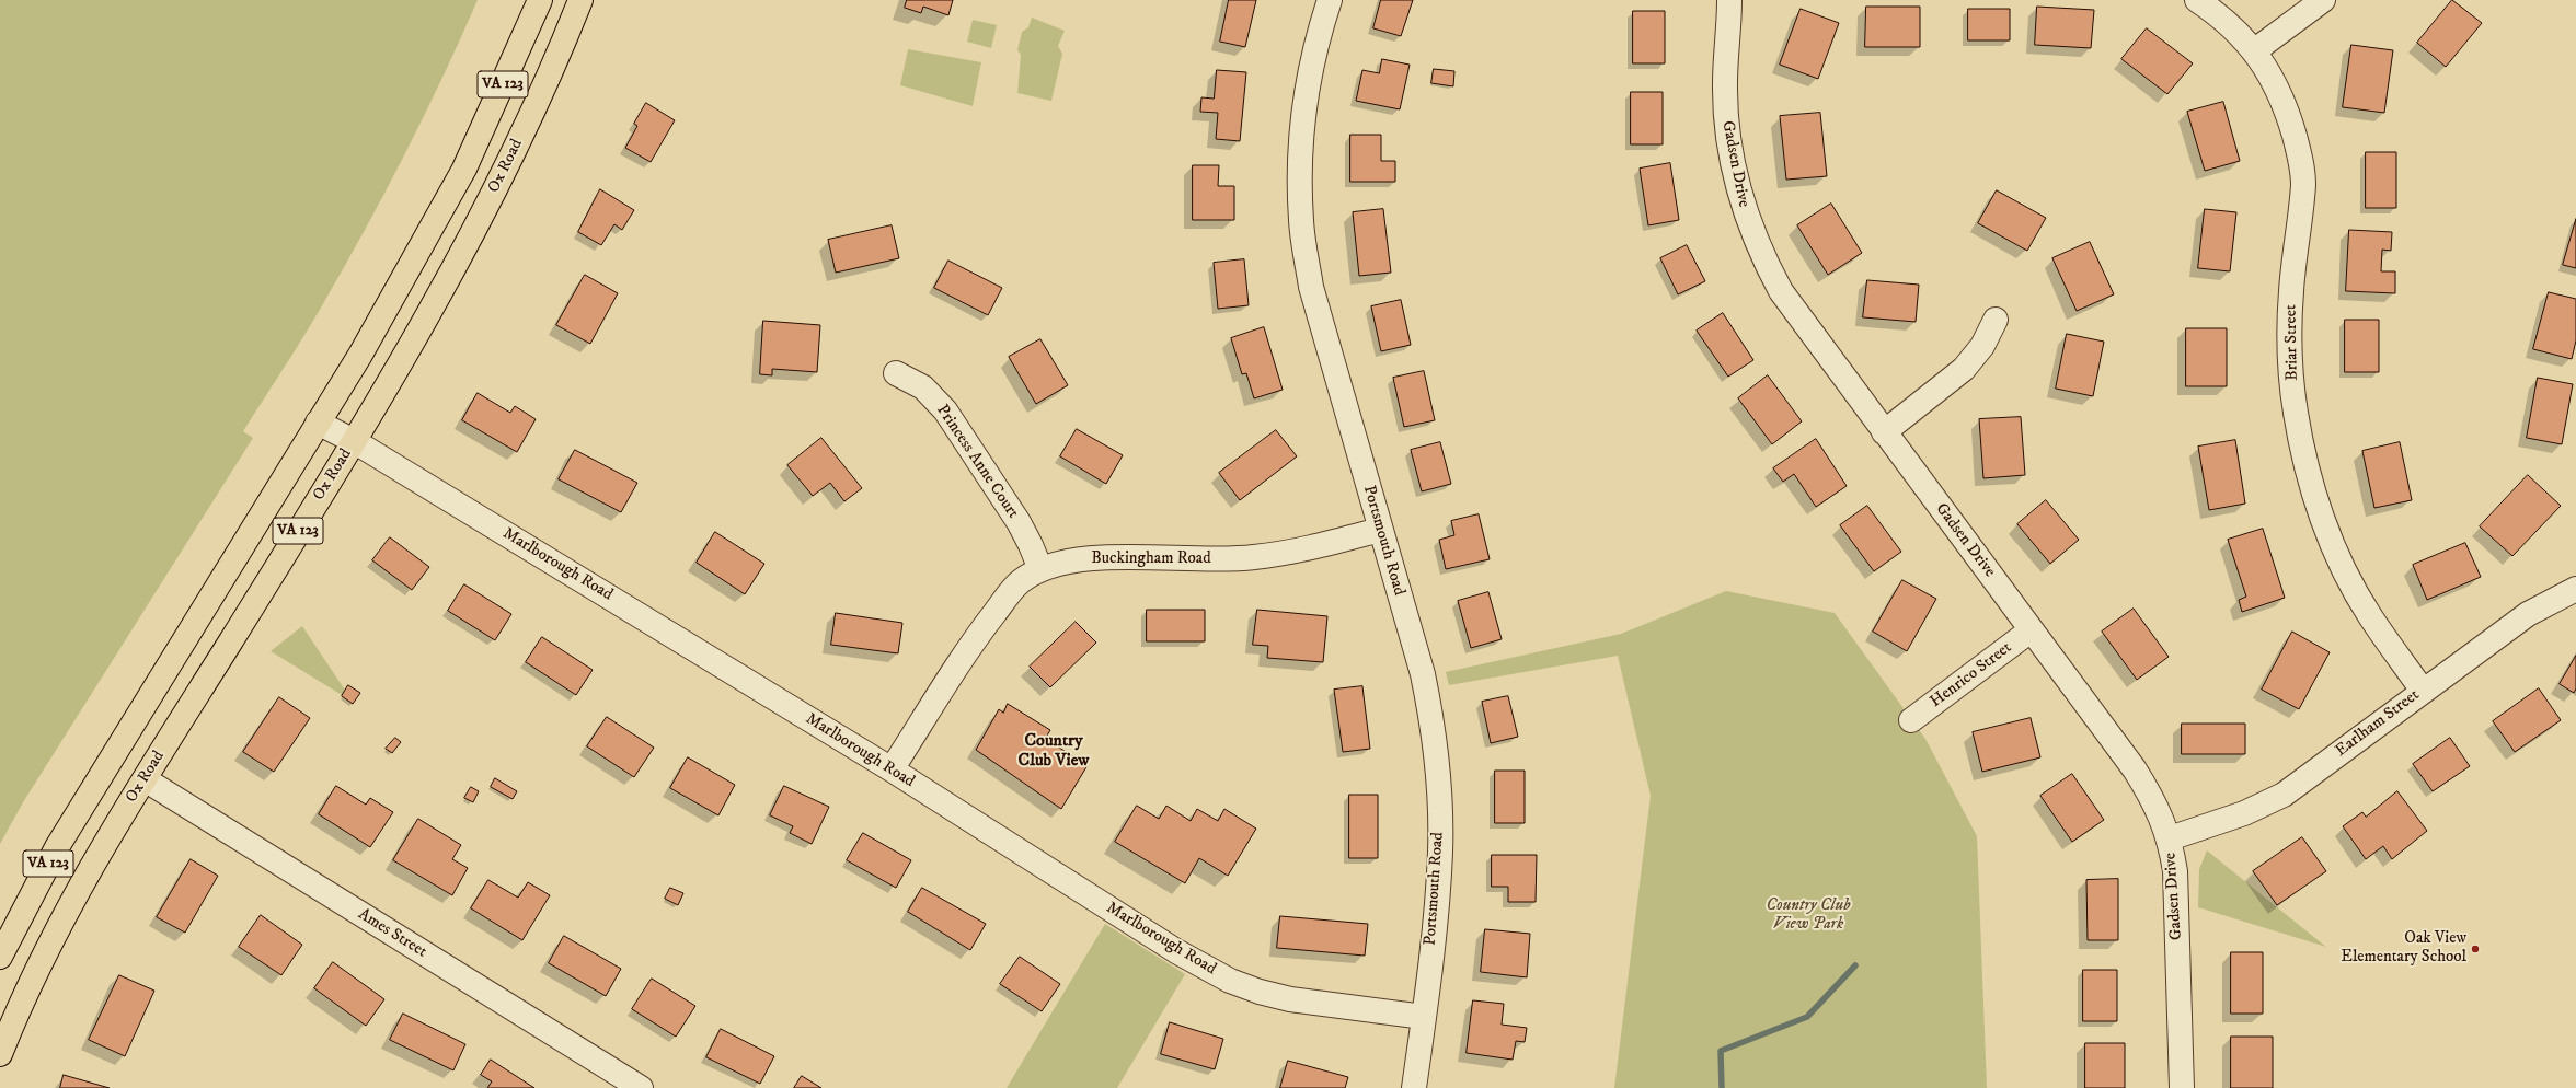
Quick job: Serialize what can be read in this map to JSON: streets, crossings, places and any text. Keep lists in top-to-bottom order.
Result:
{
  "streets": {
    "main road": ["VA 123", "Ox Road"],
    "street": [
      "Gadsen Drive",
      "Briar Street",
      "Princess Anne Court",
      "Portsmouth Road",
      "Buckingham Road",
      "Marlborough Road",
      "Henrico Street",
      "Earlham Street",
      "Ames Street"
    ]
  },
  "crossings": [
    ["VA 123", "Marlborough Road"],
    ["Gadsen Drive", "Henrico Street"],
    ["Gadsen Drive", "Earlham Street"],
    ["Ox Road", "Marlborough Road"],
    ["Ox Road", "Ames Street"],
    ["Briar Street", "Earlham Street"],
    ["Princess Anne Court", "Buckingham Road"],
    ["Portsmouth Road", "Buckingham Road"],
    ["Portsmouth Road", "Marlborough Road"],
    ["Buckingham Road", "Marlborough Road"]
  ],
  "districts": ["Country Club View"],
  "parks": ["Country Club View Park"],
  "places": ["Oak View Elementary School"]
}
